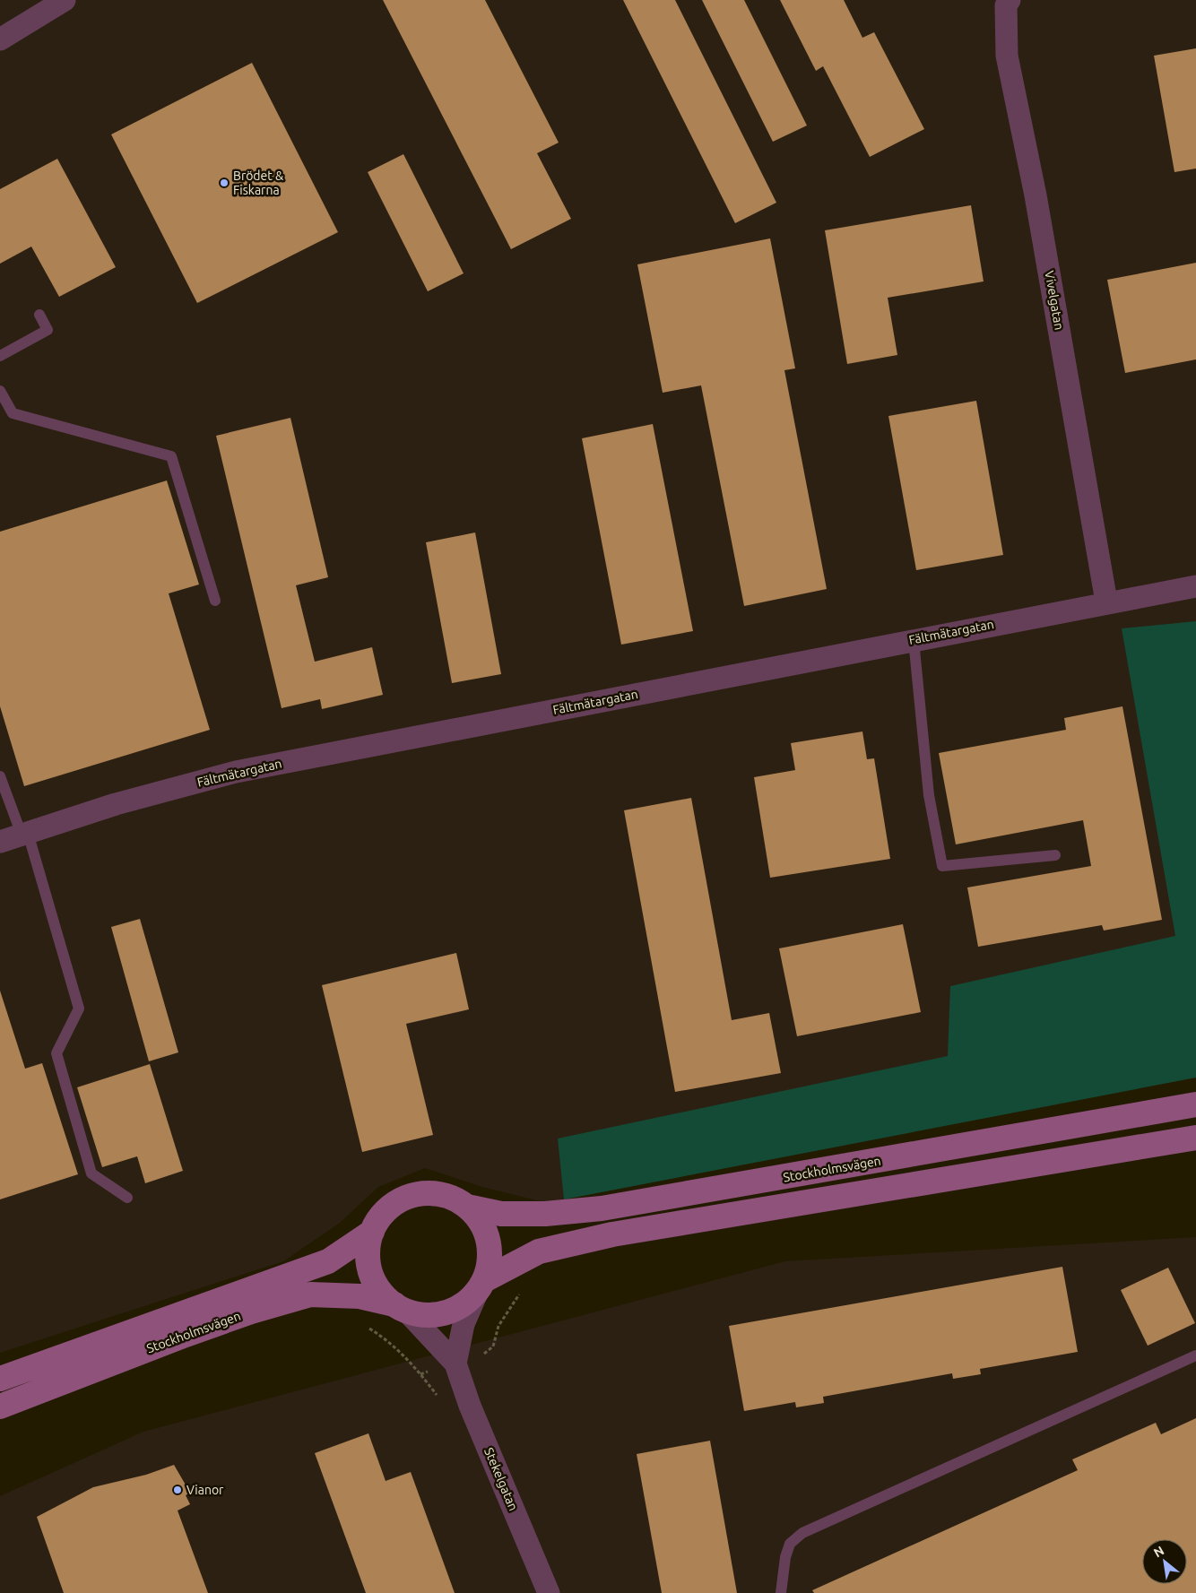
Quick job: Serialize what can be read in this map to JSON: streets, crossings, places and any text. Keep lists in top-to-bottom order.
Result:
{
  "streets": {
    "main road": ["Stockholmsvägen"],
    "street": ["Vivelgatan", "Fältmätargatan", "Stekelgatan"]
  },
  "crossings": [
    ["Vivelgatan", "Fältmätargatan"]
  ],
  "places": ["Brödet & Fiskarna", "Vianor"],
  "north": "top left"
}
